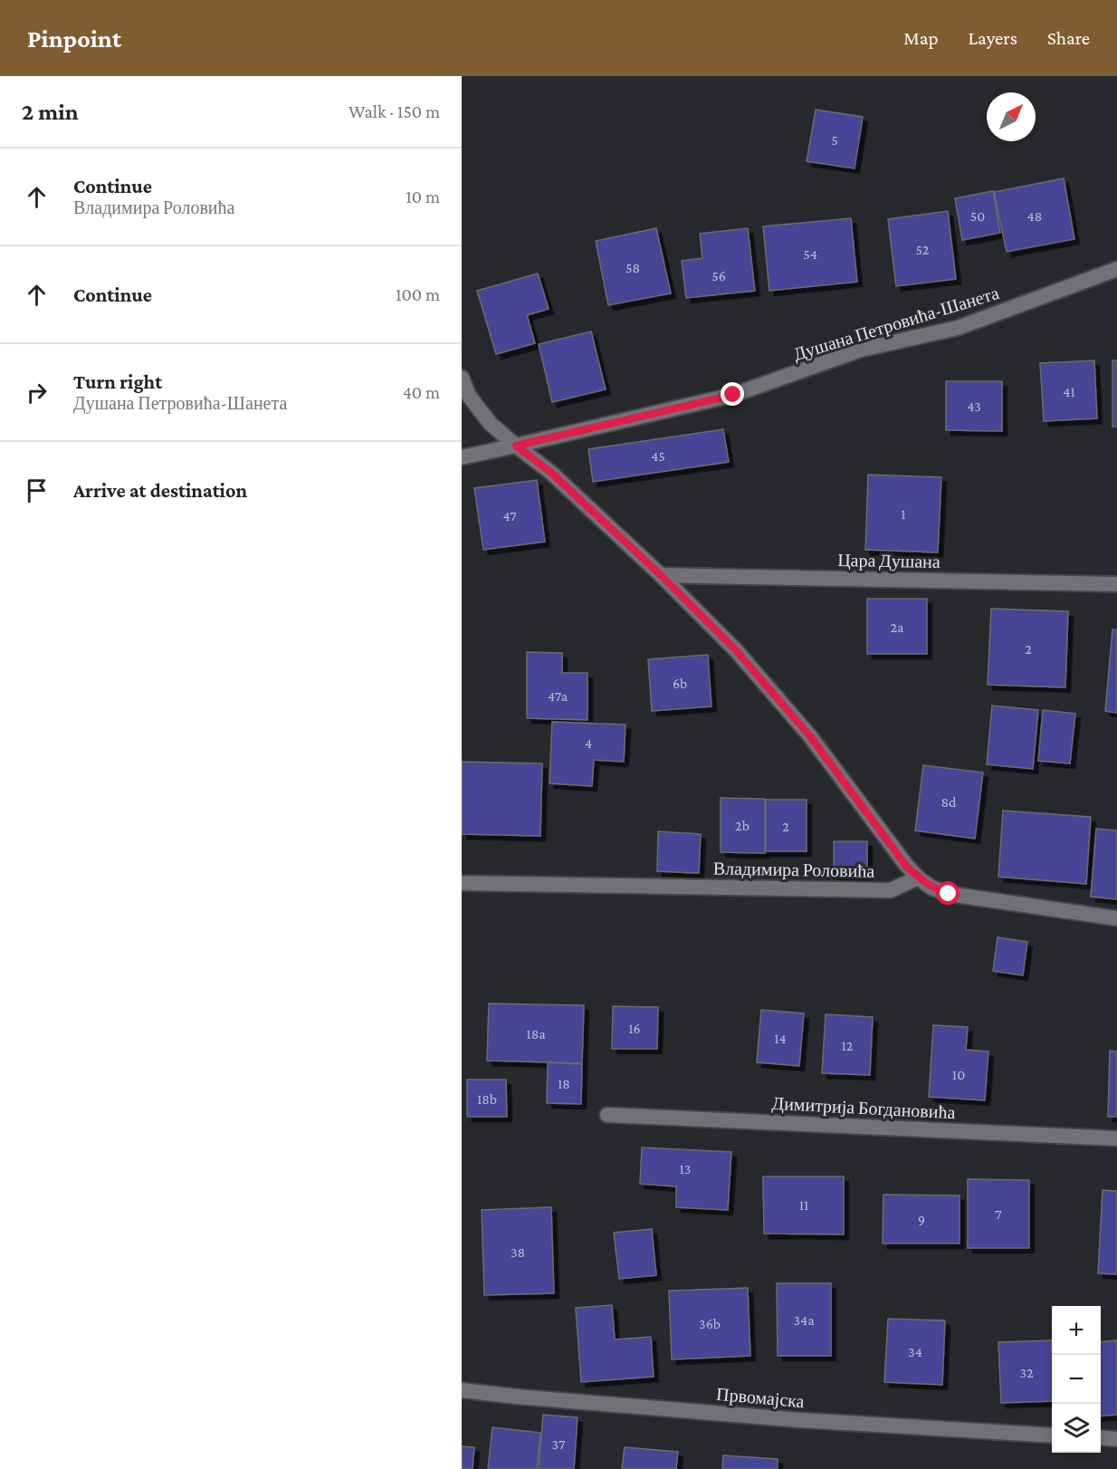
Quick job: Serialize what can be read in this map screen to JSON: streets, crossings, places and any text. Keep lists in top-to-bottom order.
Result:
{
  "streets": {
    "street": [
      "Душана Петровића-Шанета",
      "Цара Душана",
      "Владимира Роловића",
      "Димитрија Богдановића",
      "Првомајска"
    ]
  },
  "house_numbers": [
    "5",
    "50",
    "48",
    "52",
    "54",
    "58",
    "56",
    "41",
    "43",
    "45",
    "1",
    "47",
    "2a",
    "2",
    "6b",
    "47a",
    "4",
    "8d",
    "2b",
    "2",
    "16",
    "18a",
    "14",
    "12",
    "10",
    "18",
    "18b",
    "13",
    "11",
    "7",
    "9",
    "38",
    "34a",
    "36b",
    "34",
    "32",
    "37"
  ],
  "north": "top right",
  "page": {
    "header": "Pinpoint",
    "nav": ["Map", "Layers", "Share"],
    "heading": ["2 min", "Walk · 150 m"],
    "list": [
      ["Continue", "Владимира Роловића", "10 m"],
      ["Continue", "100 m"],
      ["Turn right", "Душана Петровића-Шанета", "40 m"],
      "Arrive at destination"
    ],
    "map_buttons": ["+", "−"]
  }
}
